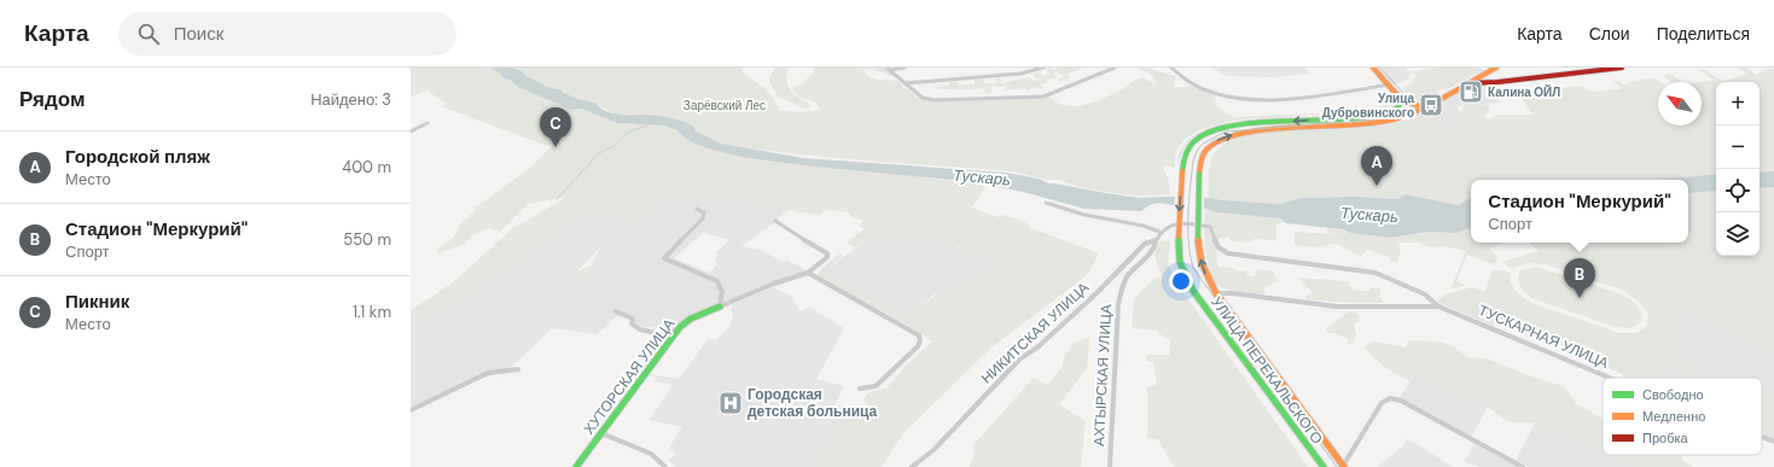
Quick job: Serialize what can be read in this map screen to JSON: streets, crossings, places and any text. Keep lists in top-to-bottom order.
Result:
{
  "streets": {
    "main road": ["УЛИЦА ПЕРЕКАЛЬСКОГО", "ХУТОРСКАЯ УЛИЦА"],
    "street": ["НИКИТСКАЯ УЛИЦА", "ТУСКАРНАЯ УЛИЦА", "АХТЫРСКАЯ УЛИЦА"]
  },
  "crossings": [
    ["НИКИТСКАЯ УЛИЦА", "АХТЫРСКАЯ УЛИЦА"],
    ["ТУСКАРНАЯ УЛИЦА", "УЛИЦА ПЕРЕКАЛЬСКОГО"],
    ["ТУСКАРНАЯ УЛИЦА", "АХТЫРСКАЯ УЛИЦА"]
  ],
  "water": ["Тускарь"],
  "parks": ["Зарёвский Лес"],
  "places": {
    "fuel station": ["Калина ОЙЛ"],
    "bus stop": ["Улица Дубровинского"],
    "hospital": ["Городская детская больница"]
  },
  "legend": ["Свободно", "Медленно", "Пробка"],
  "north": "top left",
  "page": {
    "header": "Карта",
    "search": "Поиск",
    "nav": ["Карта", "Слои", "Поделиться"],
    "heading": ["Рядом", "Найдено: 3"],
    "map_buttons": ["+", "−"],
    "pins": ["C", "A", "B"],
    "list": [
      {
        "mark": "A",
        "name": "Городской пляж",
        "note": "Место",
        "value": "400 m"
      },
      {
        "mark": "B",
        "name": "Стадион \"Меркурий\"",
        "note": "Спорт",
        "value": "550 m"
      },
      {
        "mark": "C",
        "name": "Пикник",
        "note": "Место",
        "value": "1.1 km"
      }
    ],
    "popup": ["Стадион \"Меркурий\"", "Спорт"]
  }
}
